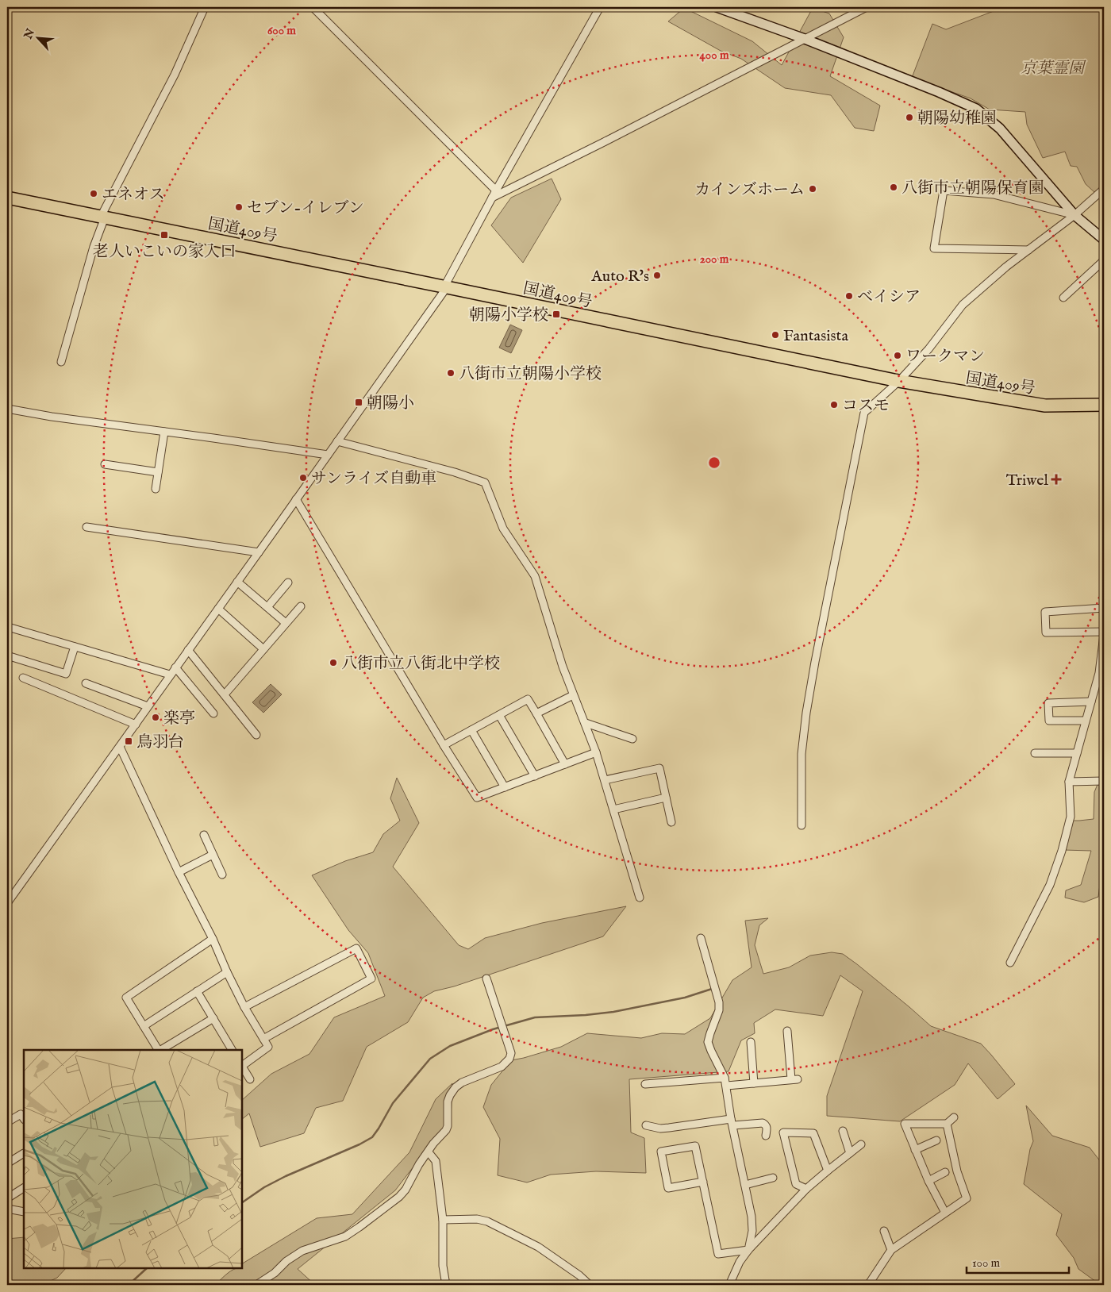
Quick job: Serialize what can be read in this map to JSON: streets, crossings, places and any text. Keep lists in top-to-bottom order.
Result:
{
  "streets": {
    "highway": ["国道409号"]
  },
  "parks": ["京葉霊園"],
  "places": {
    "other": [
      "朝陽幼稚園",
      "八街市立朝陽保育園",
      "カインズホーム",
      "エネオス",
      "セブン-イレブン",
      "Auto R's",
      "ベイシア",
      "Fantasista",
      "ワークマン",
      "八街市立朝陽小学校",
      "コスモ",
      "サンライズ自動車",
      "八街市立八街北中学校",
      "楽亭"
    ],
    "transit": [
      "老人いこいの家入口",
      "朝陽小学校",
      "朝陽小",
      "鳥羽台"
    ],
    "health": ["Triwel"]
  },
  "scale_bar": "100 m",
  "north": "top left",
  "rings": ["600 m", "400 m", "200 m"]
}
